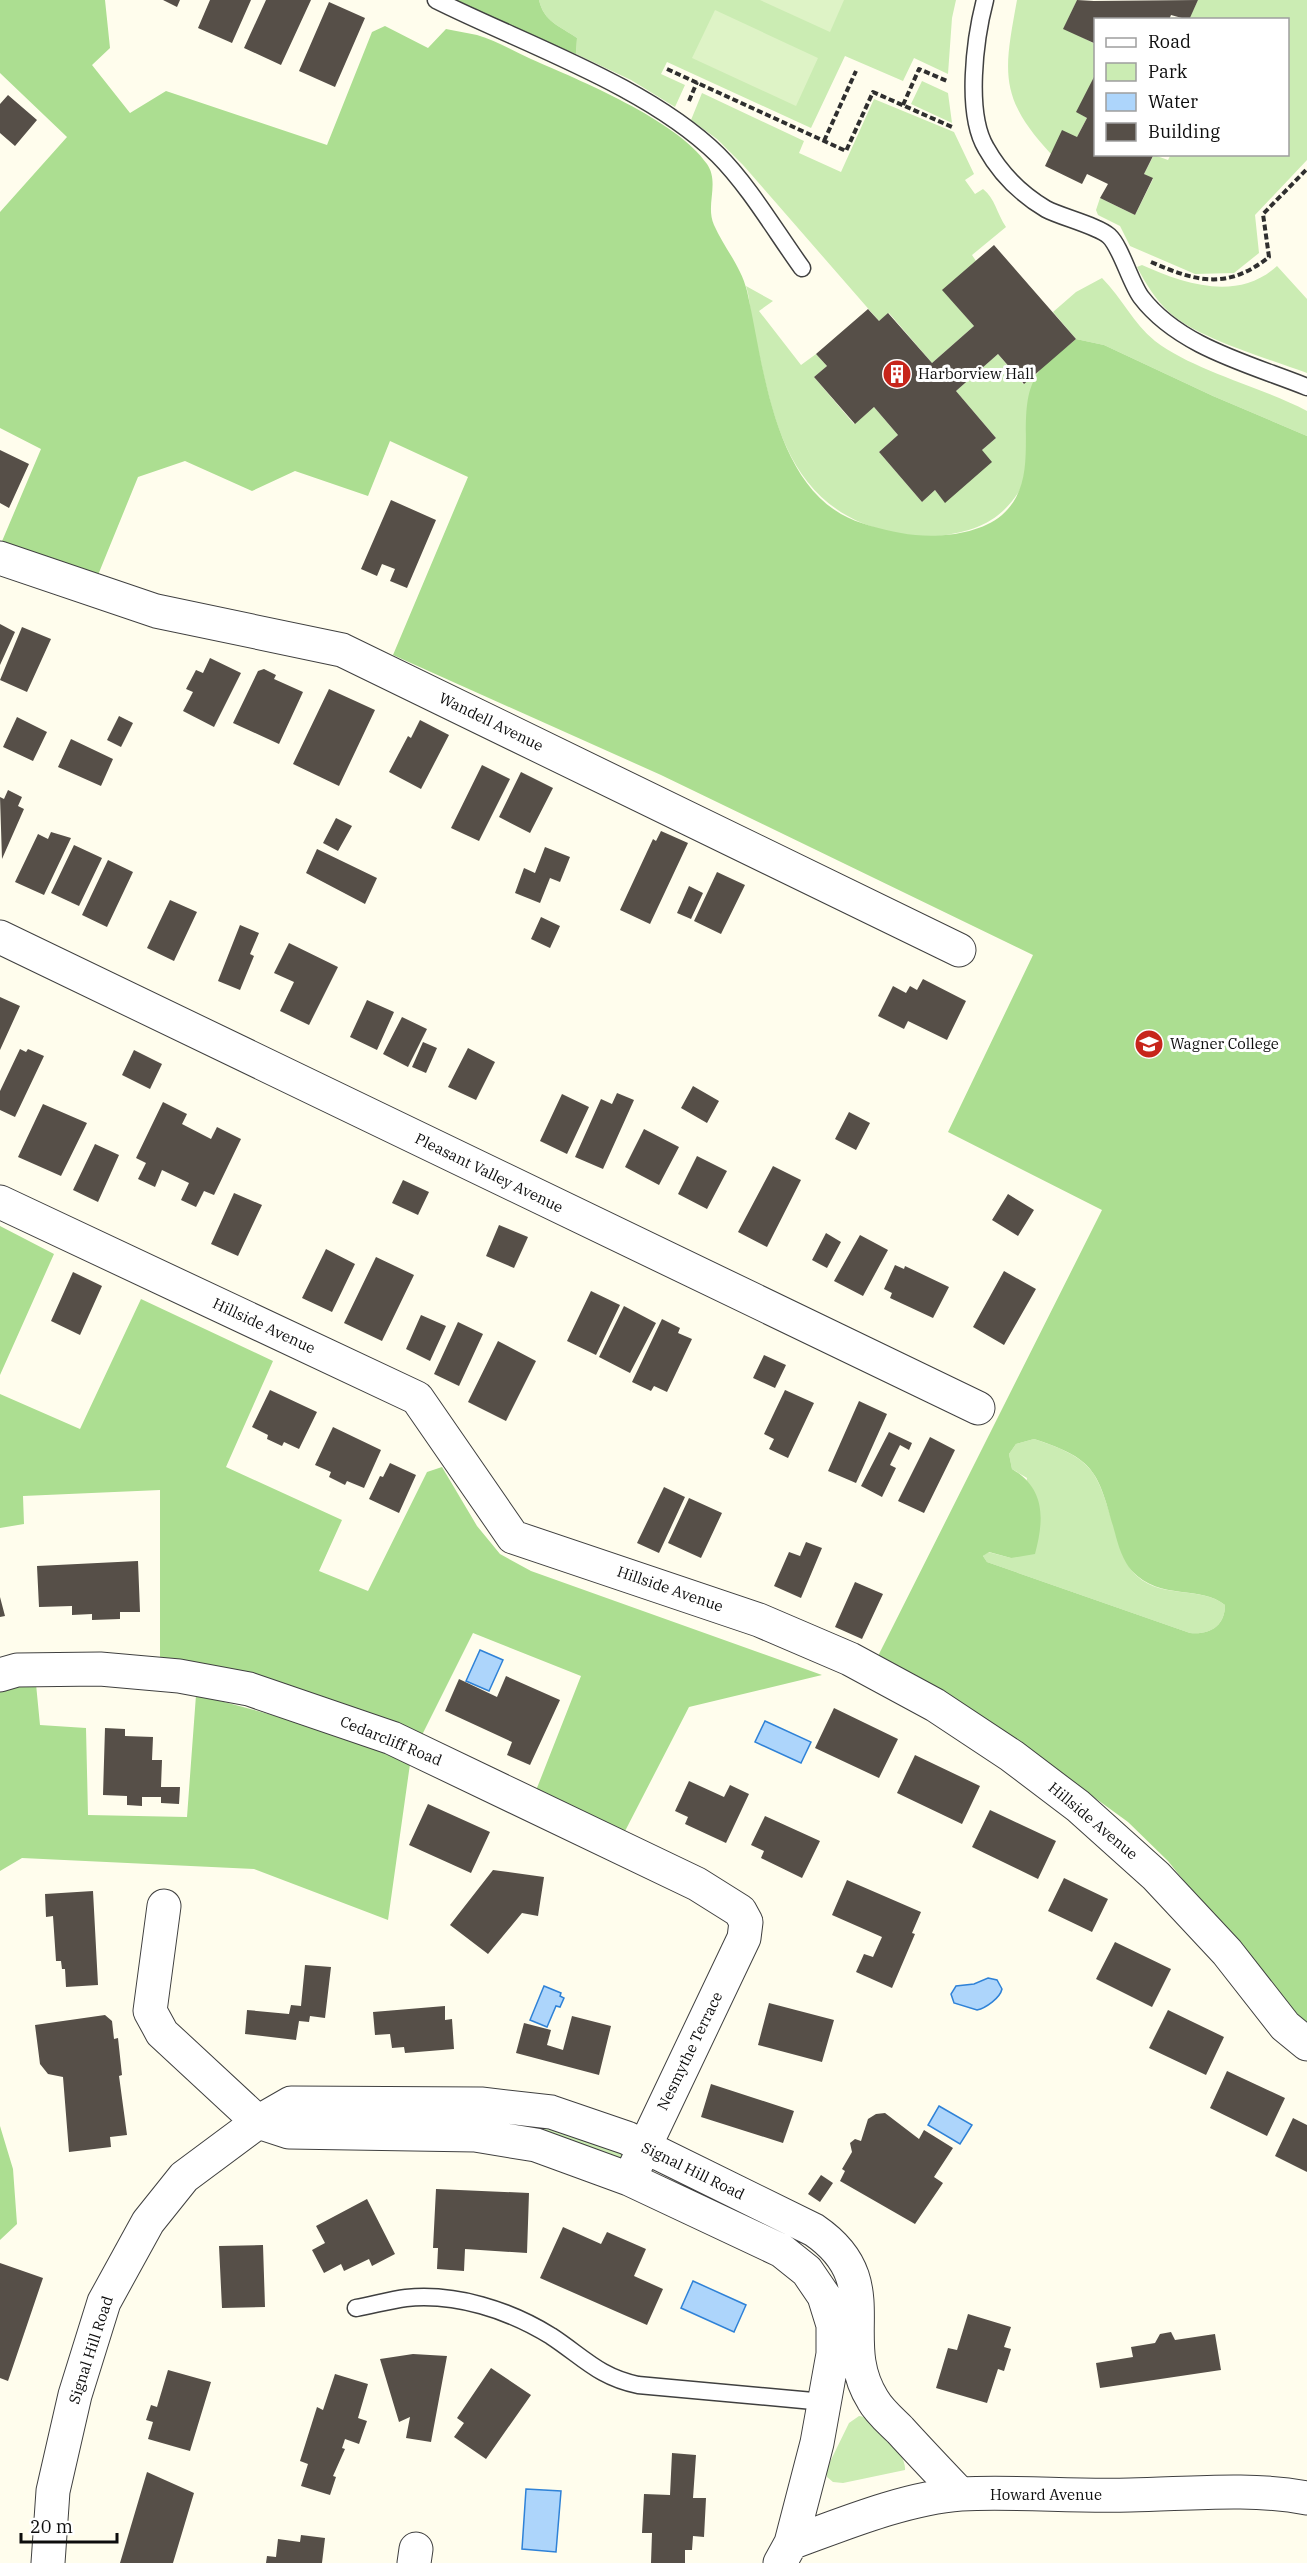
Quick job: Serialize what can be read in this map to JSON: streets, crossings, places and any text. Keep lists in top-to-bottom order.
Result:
{
  "streets": {
    "street": [
      "Wandell Avenue",
      "Pleasant Valley Avenue",
      "Hillside Avenue",
      "Cedarcliff Road",
      "Nesmythe Terrace",
      "Signal Hill Road",
      "Howard Avenue"
    ]
  },
  "crossings": [
    ["Cedarcliff Road", "Nesmythe Terrace"],
    ["Nesmythe Terrace", "Signal Hill Road"],
    ["Signal Hill Road", "Howard Avenue"]
  ],
  "places": {
    "building": ["Harborview Hall"],
    "school or university": ["Wagner College"]
  },
  "legend": [
    "Road",
    "Park",
    "Water",
    "Building"
  ],
  "scale_bar": "20 m"
}
